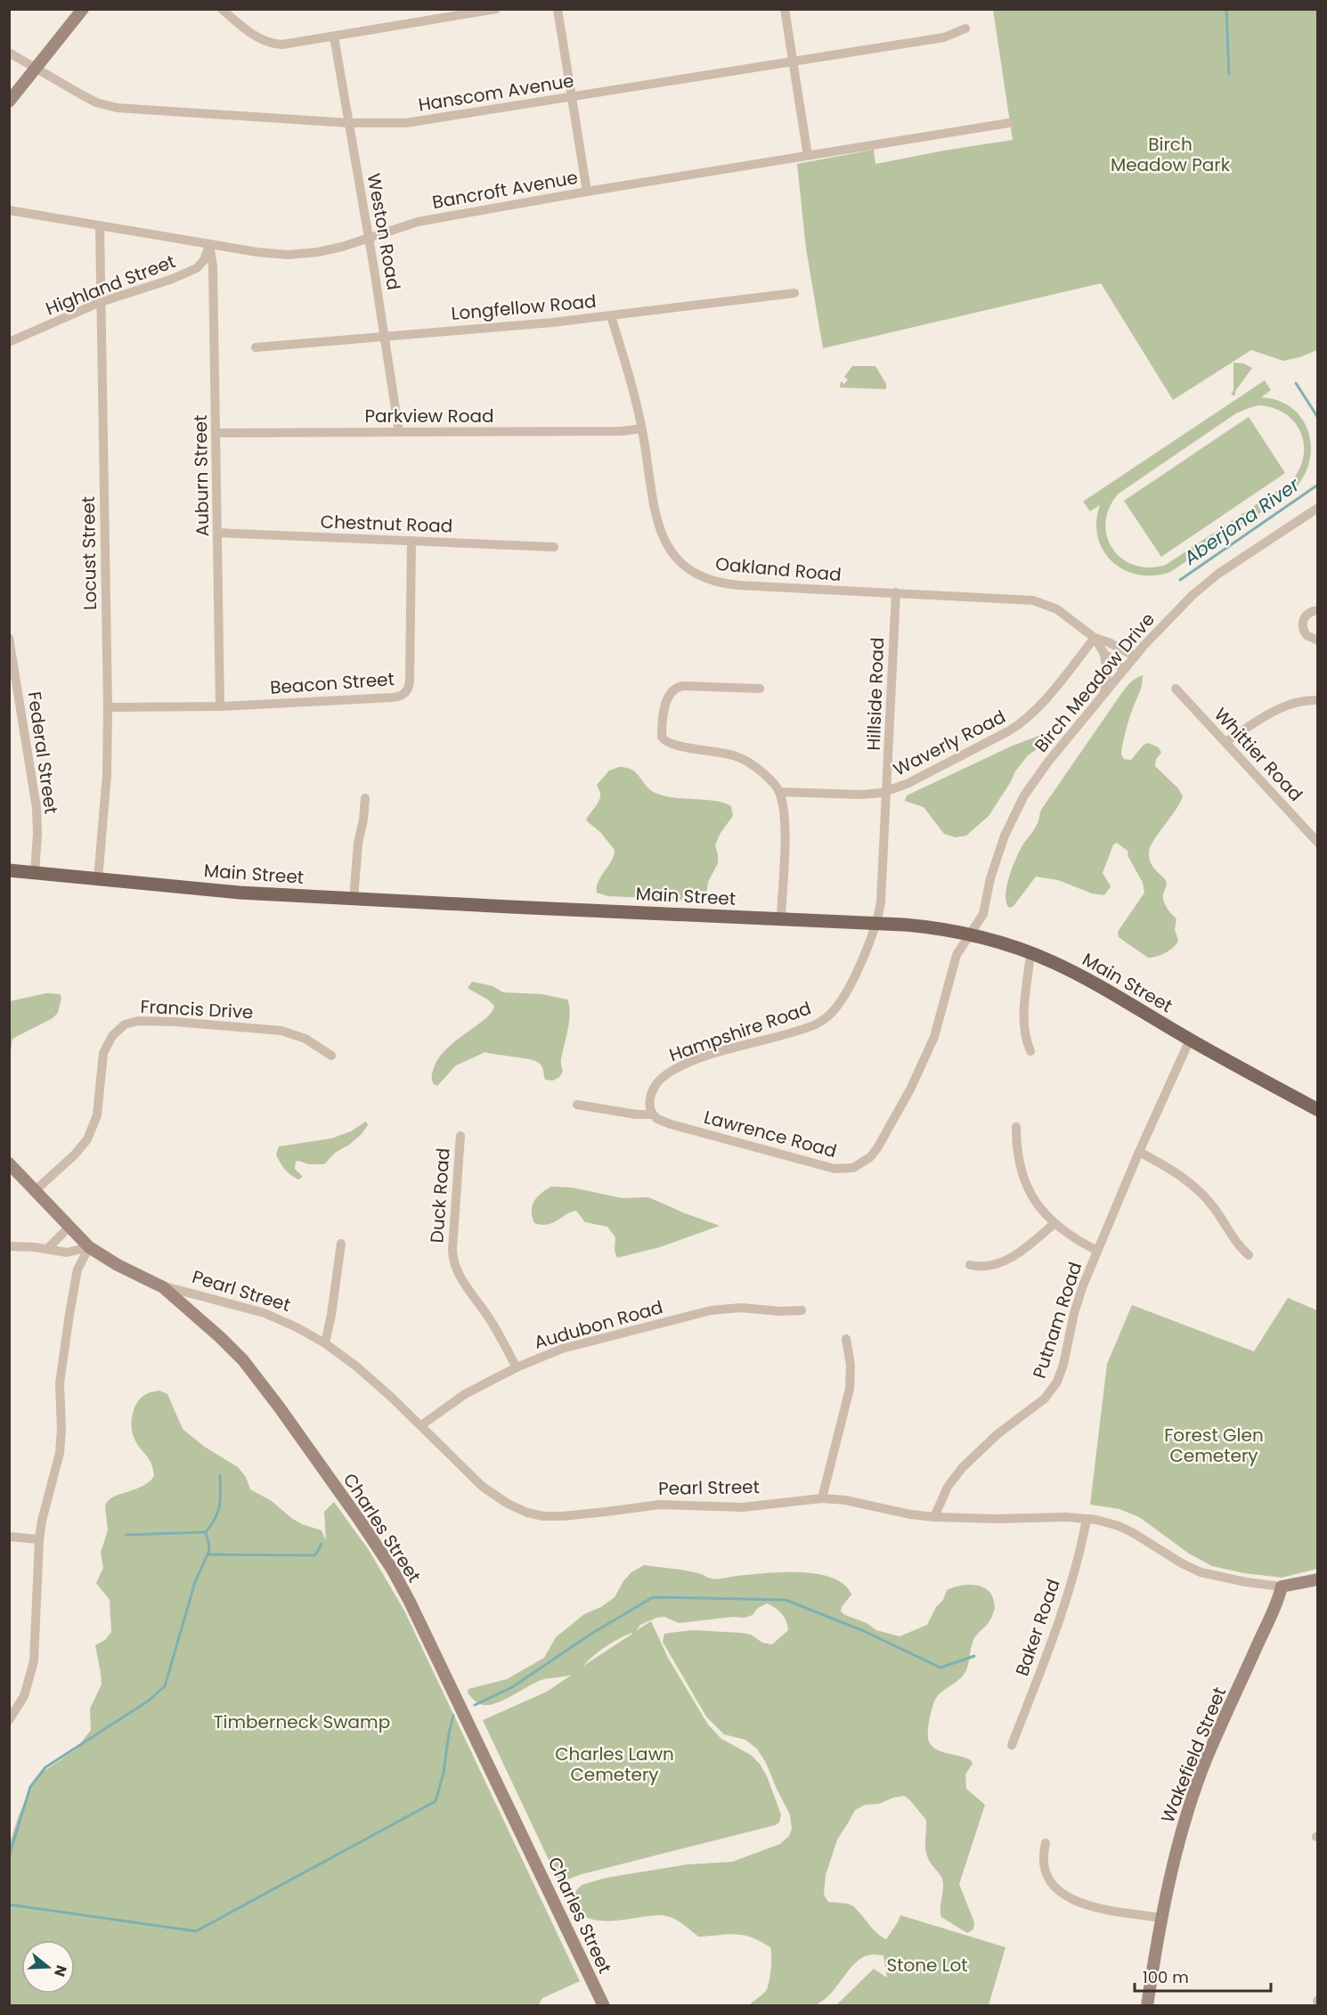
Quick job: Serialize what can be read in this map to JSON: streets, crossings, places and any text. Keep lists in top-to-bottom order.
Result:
{
  "streets": {
    "main road": ["Main Street"],
    "street": [
      "Hanscom Avenue",
      "Bancroft Avenue",
      "Weston Road",
      "Highland Street",
      "Longfellow Road",
      "Parkview Road",
      "Auburn Street",
      "Chestnut Road",
      "Locust Street",
      "Oakland Road",
      "Birch Meadow Drive",
      "Beacon Street",
      "Hillside Road",
      "Waverly Road",
      "Federal Street",
      "Whittier Road",
      "Francis Drive",
      "Hampshire Road",
      "Lawrence Road",
      "Duck Road",
      "Pearl Street",
      "Putnam Road",
      "Audubon Road",
      "Charles Street",
      "Baker Road",
      "Wakefield Street"
    ]
  },
  "crossings": [
    ["Hanscom Avenue", "Weston Road"],
    ["Bancroft Avenue", "Weston Road"],
    ["Bancroft Avenue", "Highland Street"],
    ["Bancroft Avenue", "Auburn Street"],
    ["Bancroft Avenue", "Locust Street"],
    ["Weston Road", "Longfellow Road"],
    ["Weston Road", "Parkview Road"],
    ["Highland Street", "Auburn Street"],
    ["Highland Street", "Locust Street"],
    ["Longfellow Road", "Oakland Road"],
    ["Parkview Road", "Auburn Street"],
    ["Parkview Road", "Oakland Road"],
    ["Auburn Street", "Chestnut Road"],
    ["Auburn Street", "Beacon Street"],
    ["Chestnut Road", "Beacon Street"],
    ["Locust Street", "Beacon Street"],
    ["Locust Street", "Main Street"],
    ["Oakland Road", "Birch Meadow Drive"],
    ["Oakland Road", "Hillside Road"],
    ["Oakland Road", "Waverly Road"],
    ["Birch Meadow Drive", "Main Street"],
    ["Birch Meadow Drive", "Lawrence Road"],
    ["Hillside Road", "Waverly Road"],
    ["Hillside Road", "Main Street"],
    ["Hillside Road", "Hampshire Road"],
    ["Federal Street", "Main Street"],
    ["Main Street", "Hampshire Road"],
    ["Main Street", "Lawrence Road"],
    ["Main Street", "Putnam Road"],
    ["Francis Drive", "Charles Street"],
    ["Hampshire Road", "Lawrence Road"],
    ["Duck Road", "Audubon Road"],
    ["Pearl Street", "Putnam Road"],
    ["Pearl Street", "Audubon Road"],
    ["Pearl Street", "Charles Street"],
    ["Pearl Street", "Baker Road"],
    ["Pearl Street", "Wakefield Street"]
  ],
  "water": ["Aberjona River"],
  "parks": [
    "Birch Meadow Park",
    "Forest Glen Cemetery",
    "Timberneck Swamp",
    "Charles Lawn Cemetery",
    "Stone Lot"
  ],
  "scale_bar": "100 m",
  "north": "right"
}
